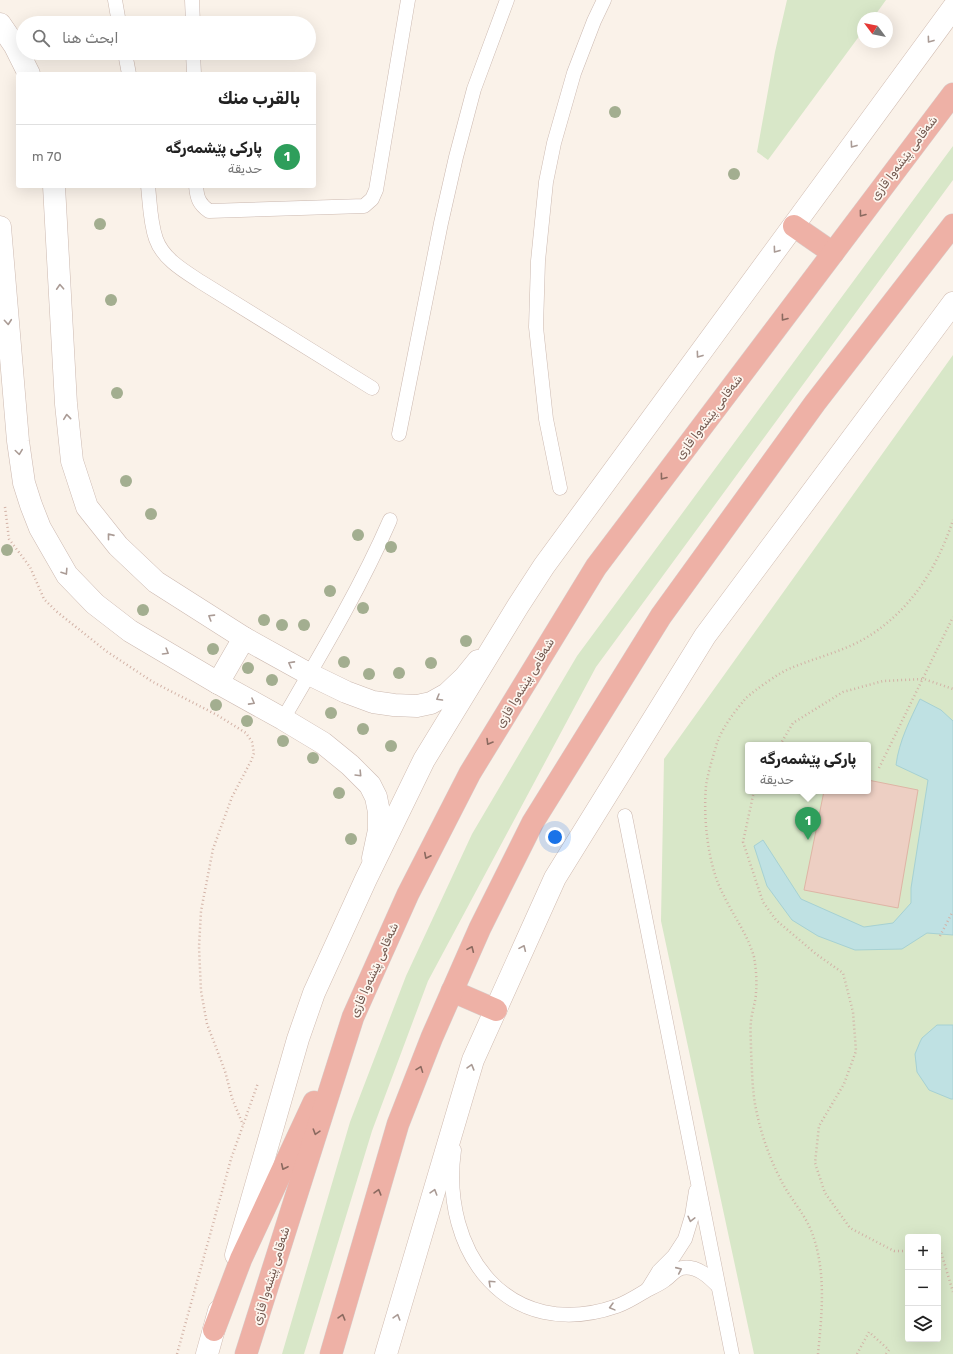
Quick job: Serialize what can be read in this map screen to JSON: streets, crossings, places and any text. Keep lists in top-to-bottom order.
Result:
{
  "streets": {
    "highway": ["شەقامی پێشەوا قازی"]
  },
  "north": "top left",
  "page": {
    "search": "ابحث هنا",
    "heading": "بالقرب منك",
    "list": [
      {
        "mark": "1",
        "name": "پارکی پێشمەرگە",
        "note": "حديقة",
        "value": "70 m"
      }
    ],
    "popup": ["پارکی پێشمەرگە", "حديقة"],
    "pins": "1",
    "map_buttons": ["+", "−"]
  }
}
